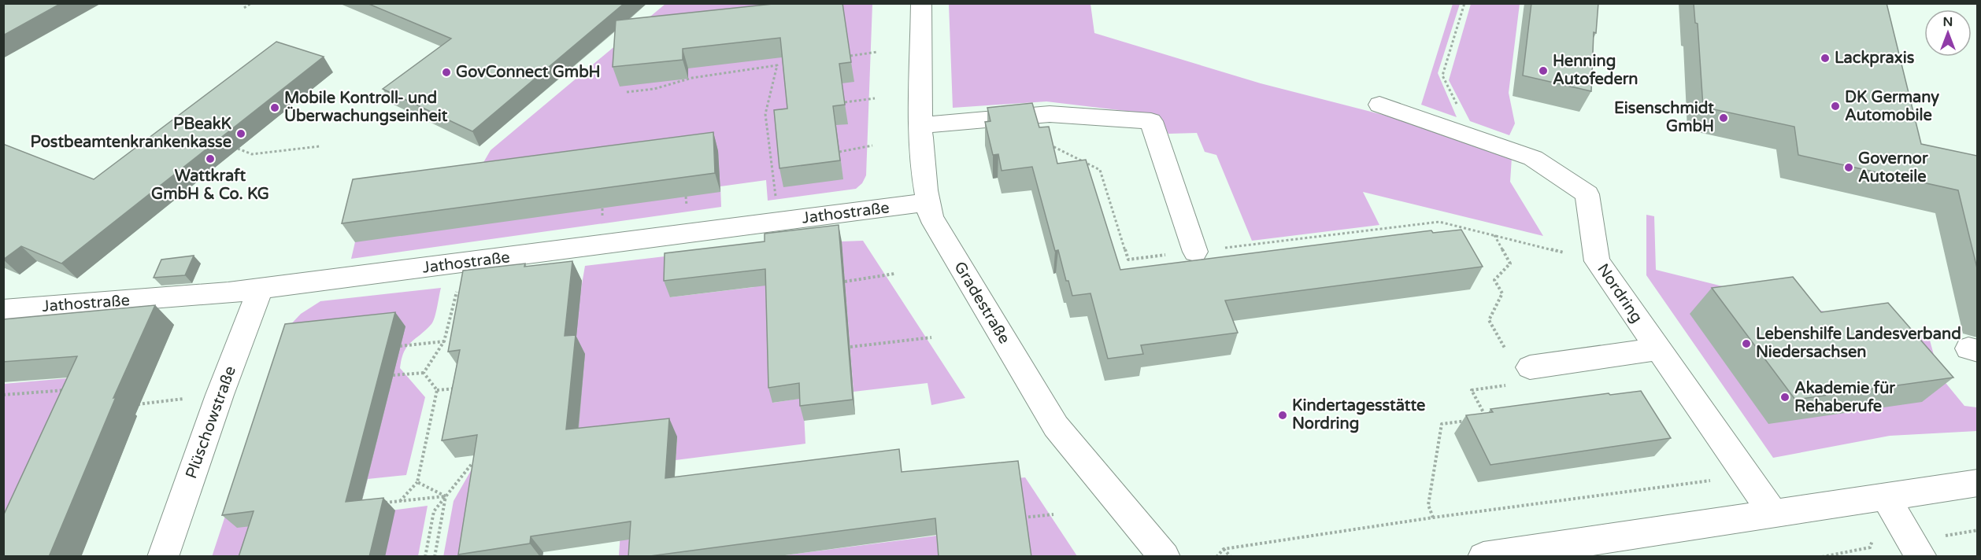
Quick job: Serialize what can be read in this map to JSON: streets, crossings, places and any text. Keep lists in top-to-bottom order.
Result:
{
  "streets": {
    "street": [
      "Jathostraße",
      "Nordring",
      "Gradestraße",
      "Plüschowstraße"
    ]
  },
  "crossings": [
    ["Jathostraße", "Gradestraße"],
    ["Jathostraße", "Plüschowstraße"]
  ],
  "places": [
    "Lackpraxis",
    "Henning Autofedern",
    "GovConnect GmbH",
    "DK Germany Automobile",
    "Mobile Kontroll- und Überwachungseinheit",
    "Eisenschmidt GmbH",
    "PBeakK Postbeamtenkrankenkasse",
    "Wattkraft GmbH & Co. KG",
    "Governor Autoteile",
    "Lebenshilfe Landesverband Niedersachsen",
    "Akademie für Rehaberufe",
    "Kindertagesstätte Nordring"
  ],
  "north": "top"
}
